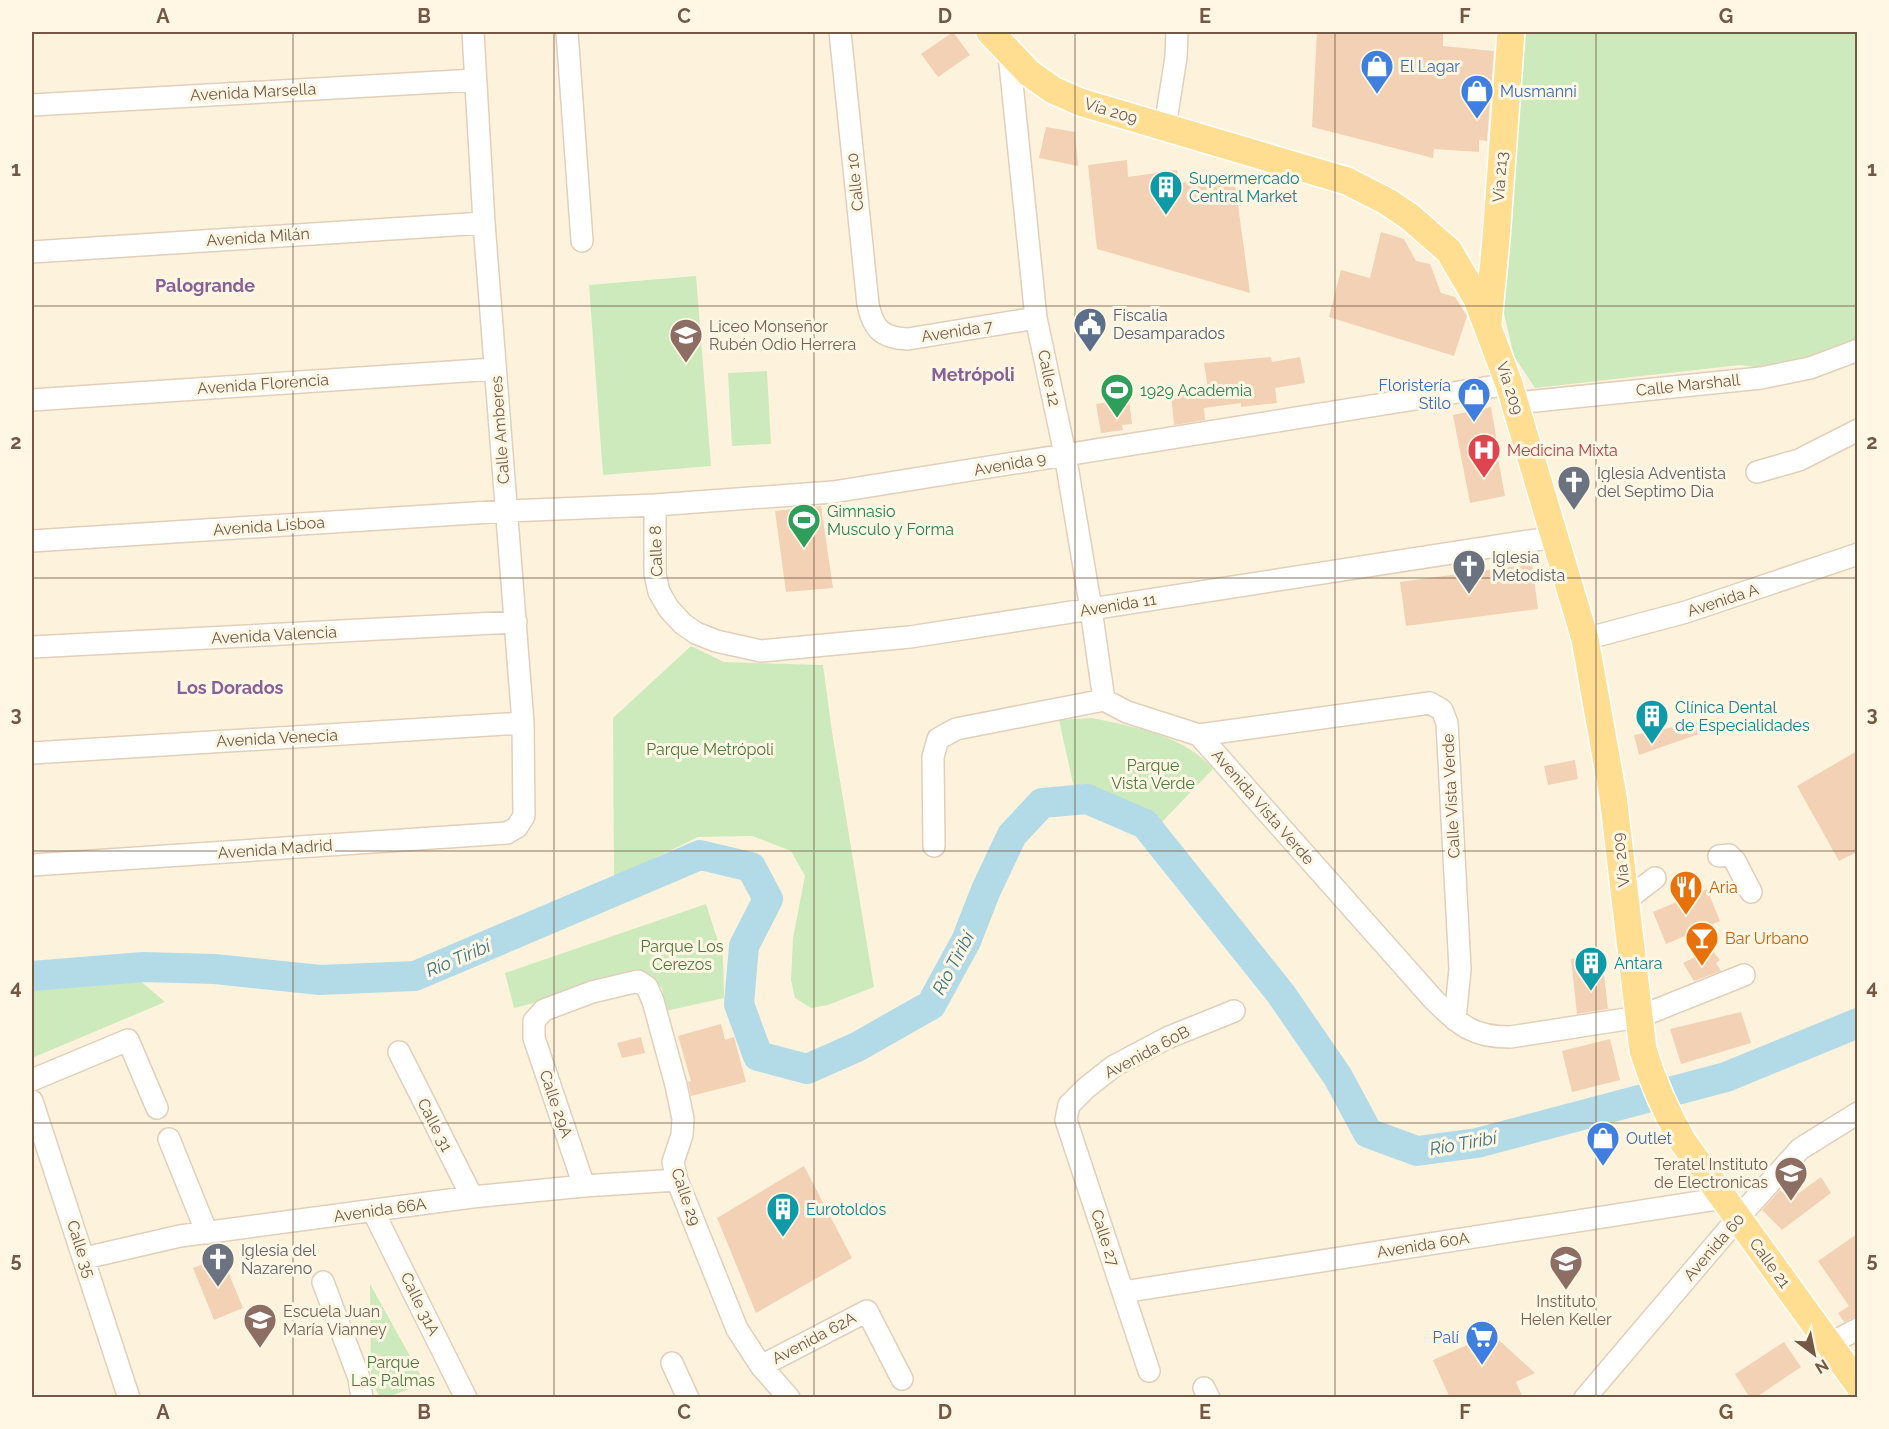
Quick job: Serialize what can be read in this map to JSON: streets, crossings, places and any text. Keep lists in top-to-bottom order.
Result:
{
  "streets": {
    "main road": ["Vía 209", "Vía 213", "Calle 21"],
    "street": [
      "Avenida Marsella",
      "Calle 10",
      "Avenida Milán",
      "Avenida 7",
      "Calle 12",
      "Avenida Florencia",
      "Calle Marshall",
      "Calle Amberes",
      "Avenida 9",
      "Avenida Lisboa",
      "Calle 8",
      "Avenida A",
      "Avenida 11",
      "Avenida Valencia",
      "Avenida Venecia",
      "Calle Vista Verde",
      "Avenida Vista Verde",
      "Avenida Madrid",
      "Avenida 60B",
      "Calle 29A",
      "Calle 31",
      "Calle 29",
      "Avenida 66A",
      "Calle 27",
      "Avenida 60A",
      "Avenida 60",
      "Calle 35",
      "Calle 31A",
      "Avenida 62A"
    ]
  },
  "crossings": [
    ["Avenida Marsella", "Calle Amberes"],
    ["Vía 209", "Vía 213"],
    ["Vía 209", "Calle 12"],
    ["Vía 209", "Calle Marshall"],
    ["Vía 209", "Avenida 9"],
    ["Vía 209", "Avenida A"],
    ["Vía 209", "Avenida 11"],
    ["Vía 209", "Avenida Vista Verde"],
    ["Vía 209", "Calle 21"],
    ["Calle 10", "Avenida 7"],
    ["Avenida Milán", "Calle Amberes"],
    ["Avenida 7", "Calle 12"],
    ["Calle 12", "Avenida 9"],
    ["Calle 12", "Avenida 11"],
    ["Calle 12", "Avenida Vista Verde"],
    ["Avenida Florencia", "Calle Amberes"],
    ["Calle Marshall", "Avenida 9"],
    ["Calle Amberes", "Avenida 9"],
    ["Calle Amberes", "Avenida Lisboa"],
    ["Calle Amberes", "Avenida Valencia"],
    ["Calle Amberes", "Avenida Venecia"],
    ["Calle Amberes", "Avenida Madrid"],
    ["Avenida 9", "Avenida Lisboa"],
    ["Avenida 9", "Calle 8"],
    ["Calle 8", "Avenida 11"],
    ["Calle Vista Verde", "Avenida Vista Verde"],
    ["Avenida 60B", "Calle 27"],
    ["Calle 29A", "Calle 29"],
    ["Calle 29A", "Avenida 66A"],
    ["Calle 31", "Avenida 66A"],
    ["Calle 29", "Avenida 66A"],
    ["Calle 29", "Avenida 62A"],
    ["Avenida 66A", "Calle 35"],
    ["Avenida 66A", "Calle 31A"],
    ["Calle 27", "Avenida 60A"],
    ["Avenida 60A", "Avenida 60"],
    ["Avenida 60A", "Calle 21"],
    ["Avenida 60", "Calle 21"]
  ],
  "districts": ["Palogrande", "Metrópoli", "Los Dorados"],
  "water": ["Río Tiribí"],
  "parks": [
    "Parque Metrópoli",
    "Parque Vista Verde",
    "Parque Los Cerezos",
    "Parque Las Palmas"
  ],
  "places": {
    "shop": [
      "El Lagar",
      "Musmanni",
      "Floristería Stilo",
      "Outlet"
    ],
    "building": [
      "Supermercado Central Market",
      "Clínica Dental de Especialidades",
      "Antara",
      "Eurotoldos"
    ],
    "public building": ["Fiscalia Desamparados"],
    "school or university": [
      "Liceo Monseñor Rubén Odio Herrera",
      "Teratel Instituto de Electronicas",
      "Instituto Helen Keller",
      "Escuela Juan María Vianney"
    ],
    "sports": ["1929 Academia", "Gimnasio Musculo y Forma"],
    "hospital": ["Medicina Mixta"],
    "church": ["Iglesia Adventista del Septimo Dia", "Iglesia Metodista", "Iglesia del Nazareno"],
    "restaurant": ["Aria"],
    "bar": ["Bar Urbano"],
    "supermarket": ["Palí"]
  },
  "north": "bottom right",
  "grid": {
    "columns": [
      "A",
      "B",
      "C",
      "D",
      "E",
      "F",
      "G"
    ],
    "rows": [
      "1",
      "2",
      "3",
      "4",
      "5"
    ]
  }
}
